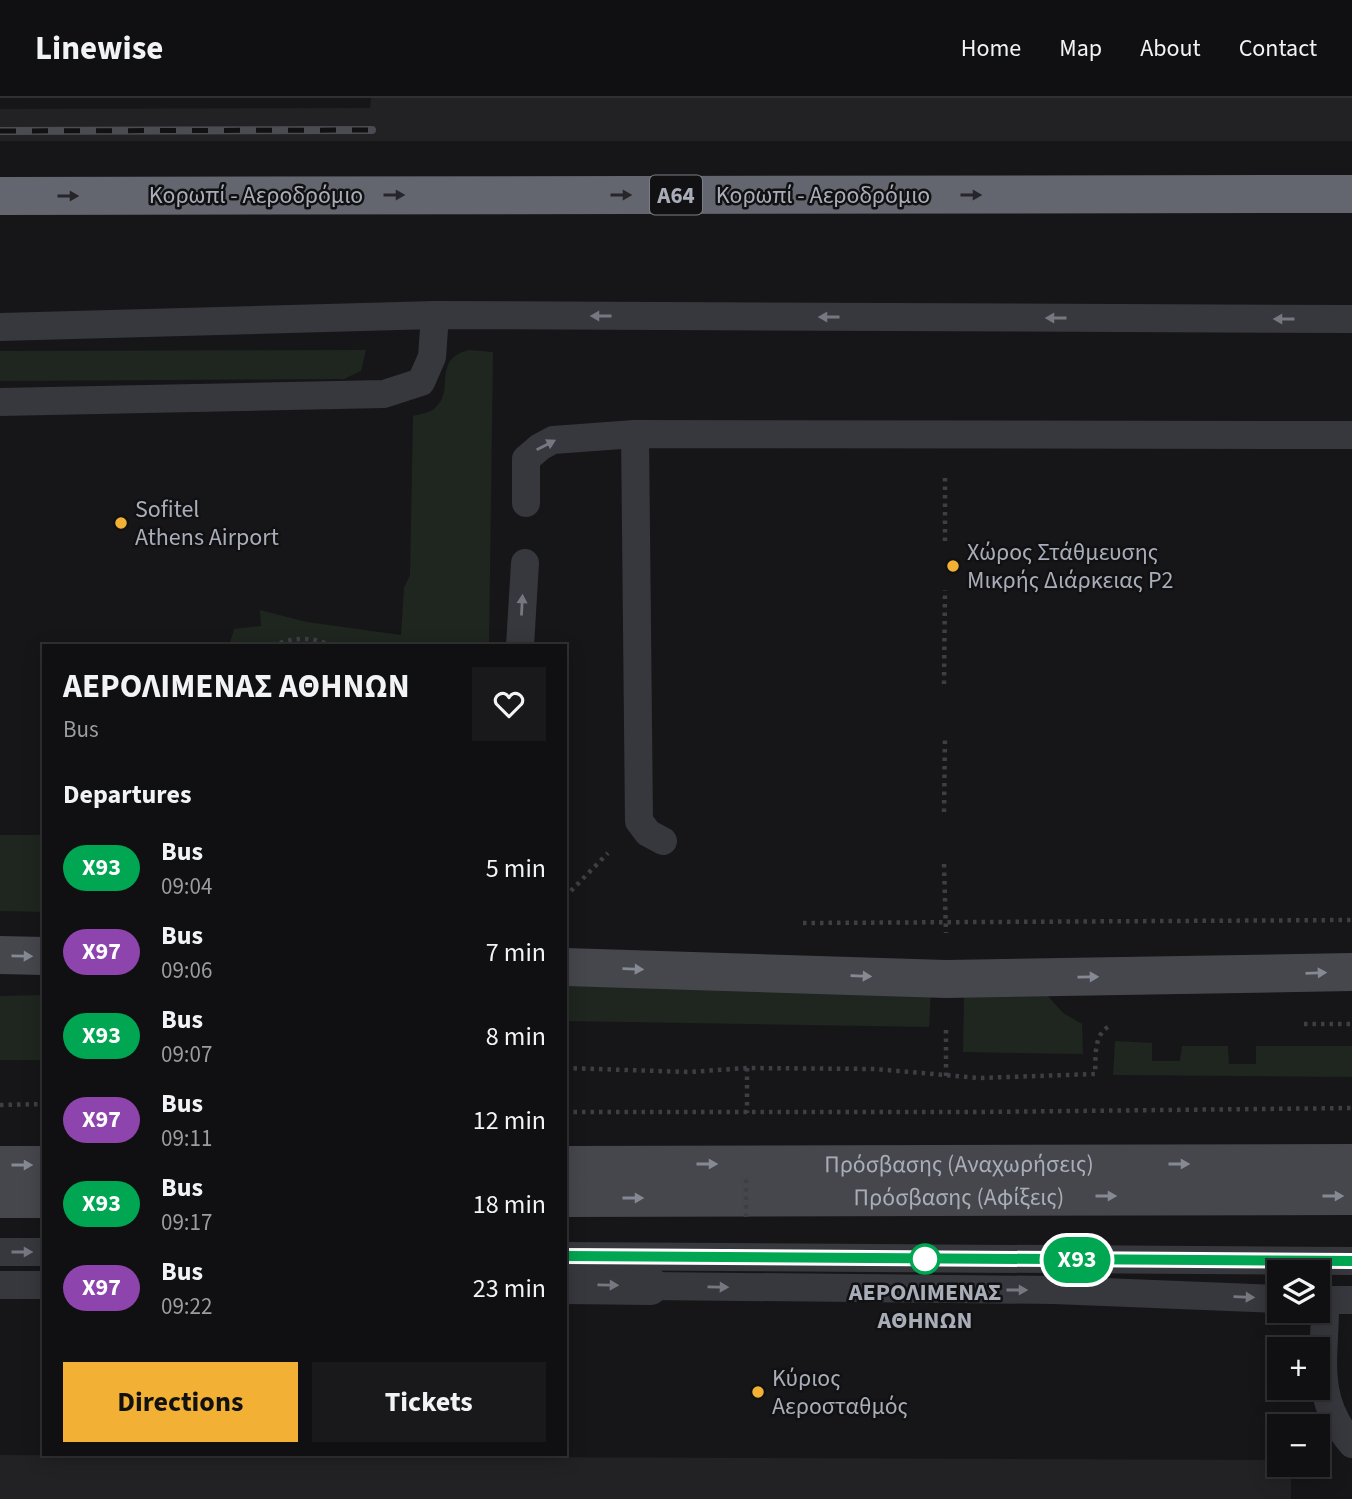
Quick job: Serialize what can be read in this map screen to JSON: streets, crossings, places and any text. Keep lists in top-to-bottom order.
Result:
{
  "streets": {
    "highway": ["Κορωπί - Αεροδρόμιο", "Α64"],
    "street": ["Πρόσβασης (Αναχωρήσεις)", "Πρόσβασης (Αφίξεις)"]
  },
  "one_way": ["Κορωπί - Αεροδρόμιο"],
  "places": [
    "Sofitel Athens Airport",
    "Χώρος Στάθμευσης Μικρής Διάρκειας P2",
    "ΑΕΡΟΛΙΜΕΝΑΣ ΑΘΗΝΩΝ",
    "Κύριος Αεροσταθμός"
  ],
  "lines": ["bus line X93"],
  "page": {
    "header": "Linewise",
    "nav": [
      "Home",
      "Map",
      "About",
      "Contact"
    ],
    "on_map": "X93",
    "heading": [
      ["ΑΕΡΟΛΙΜΕΝΑΣ ΑΘΗΝΩΝ", "Bus"],
      "Departures"
    ],
    "list": [
      {
        "mark": "X93",
        "name": "Bus",
        "note": "09:04",
        "value": "5 min"
      },
      {
        "mark": "X97",
        "name": "Bus",
        "note": "09:06",
        "value": "7 min"
      },
      {
        "mark": "X93",
        "name": "Bus",
        "note": "09:07",
        "value": "8 min"
      },
      {
        "mark": "X97",
        "name": "Bus",
        "note": "09:11",
        "value": "12 min"
      },
      {
        "mark": "X93",
        "name": "Bus",
        "note": "09:17",
        "value": "18 min"
      },
      {
        "mark": "X97",
        "name": "Bus",
        "note": "09:22",
        "value": "23 min"
      }
    ],
    "map_buttons": ["+", "−"],
    "buttons": ["Directions", "Tickets"]
  }
}
